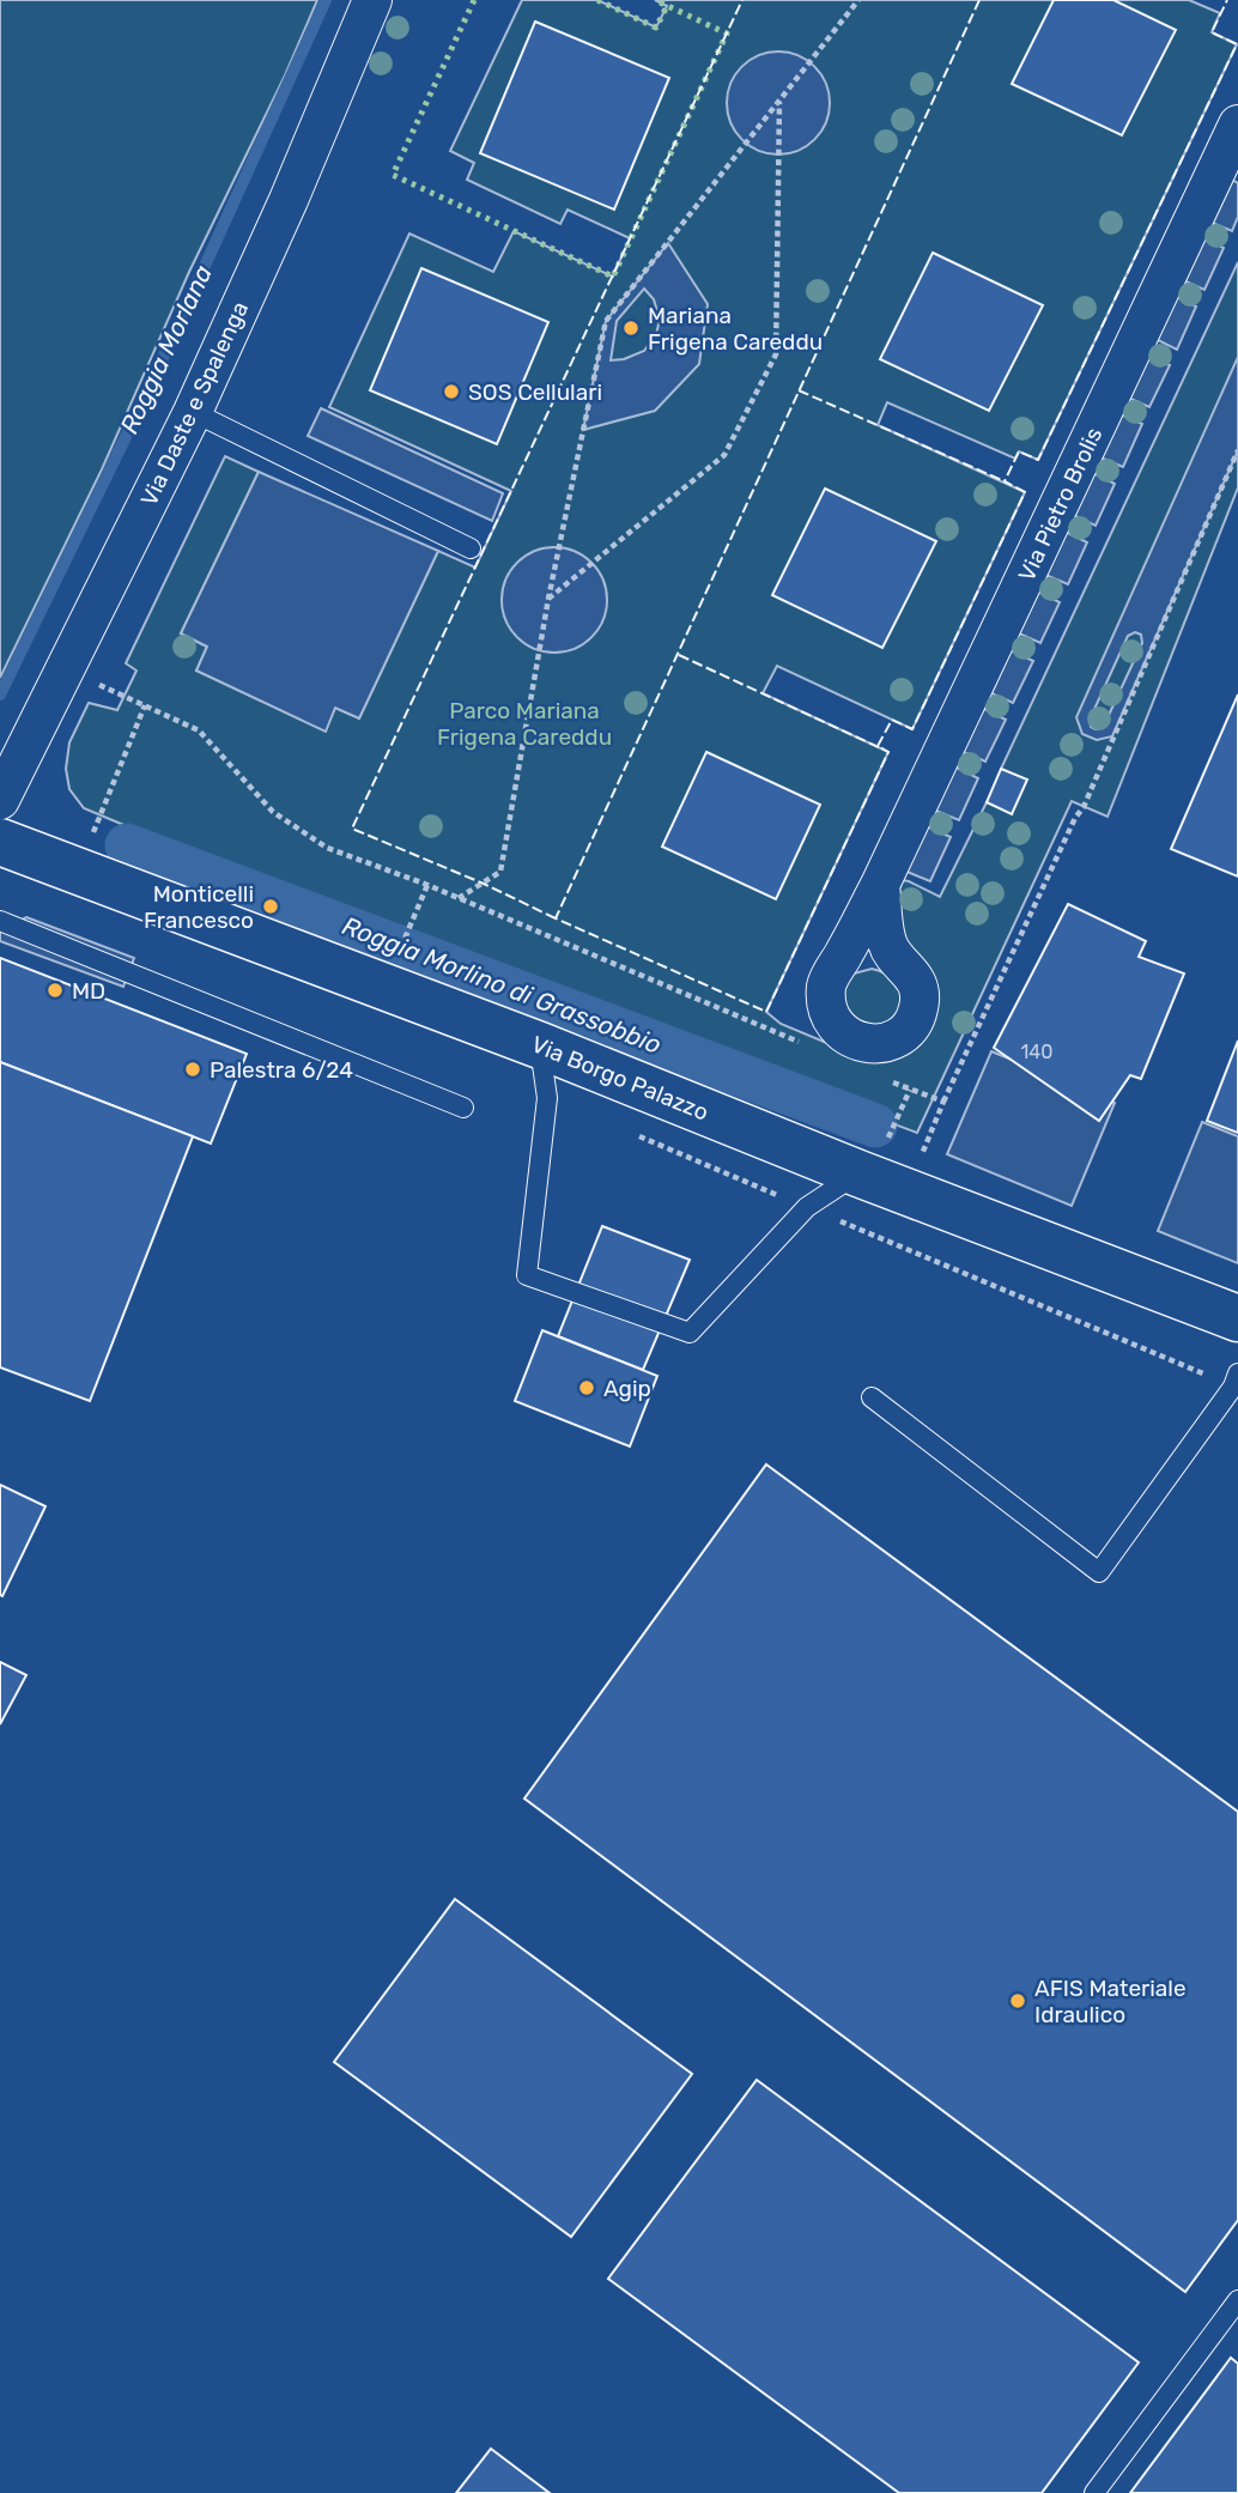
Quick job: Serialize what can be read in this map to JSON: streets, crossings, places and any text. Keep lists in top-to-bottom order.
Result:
{
  "streets": {
    "main road": ["Via Borgo Palazzo"],
    "street": ["Via Daste e Spalenga", "Via Pietro Brolis"]
  },
  "water": ["Roggia Morlana", "Roggia Morlino di Grassobbio"],
  "parks": ["Parco Mariana Frigena Careddu"],
  "places": [
    "Mariana Frigena Careddu",
    "SOS Cellulari",
    "Monticelli Francesco",
    "MD",
    "Palestra 6/24",
    "Agip",
    "AFIS Materiale Idraulico"
  ],
  "house_numbers": ["140"]
}
